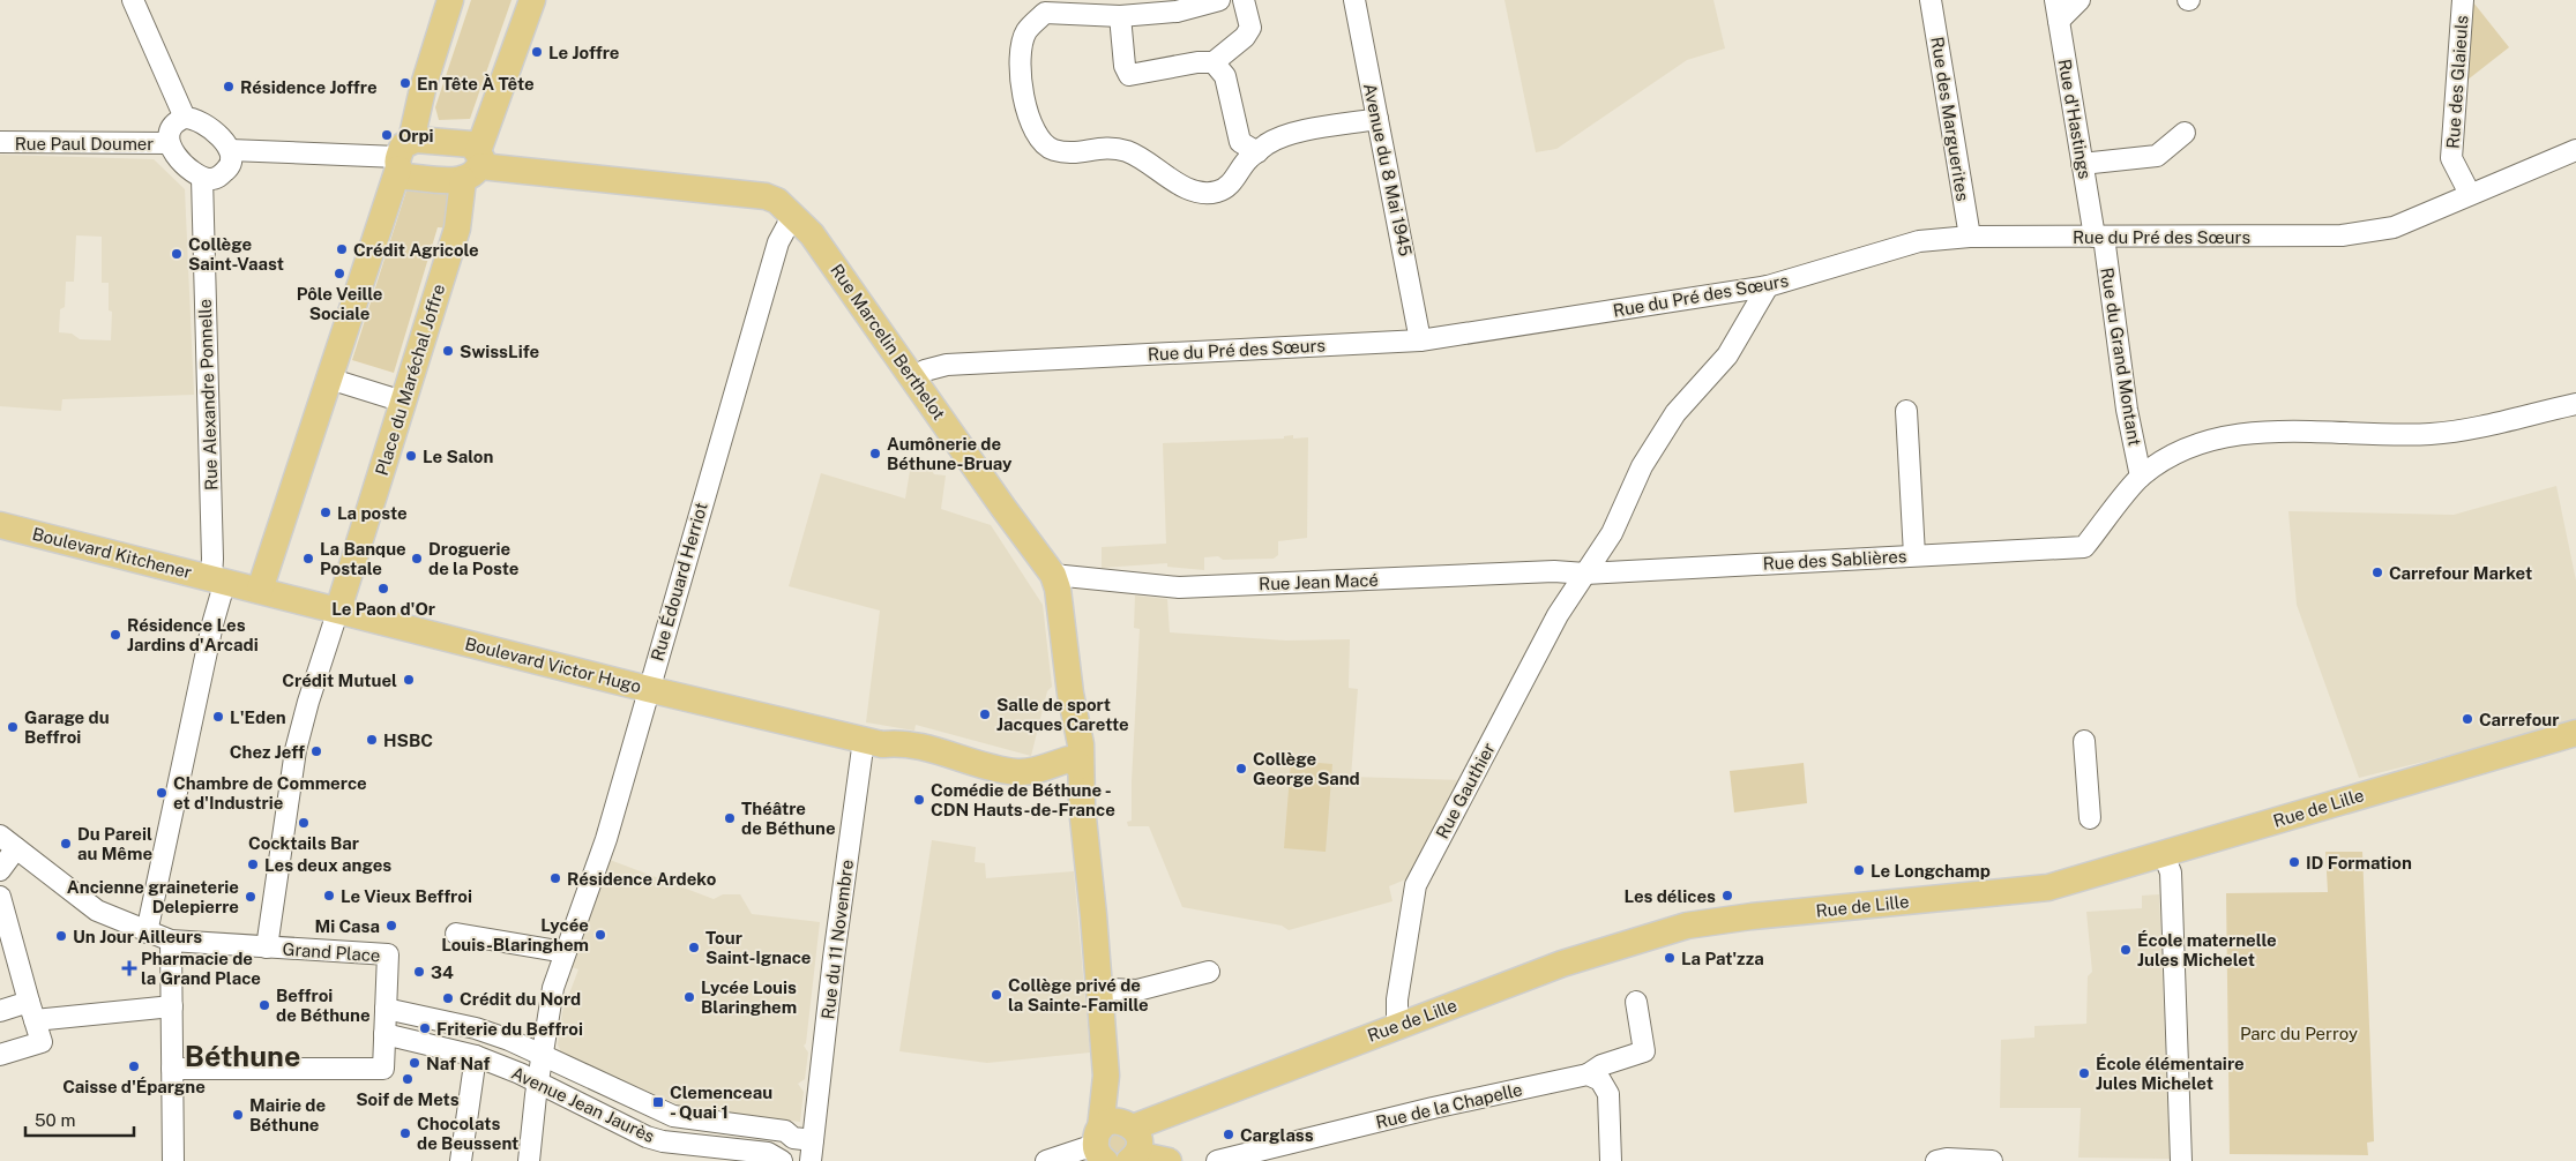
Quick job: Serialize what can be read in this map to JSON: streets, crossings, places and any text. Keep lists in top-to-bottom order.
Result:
{
  "streets": {
    "main road": [
      "Rue Marcelin Berthelot",
      "Place du Maréchal Joffre",
      "Boulevard Kitchener",
      "Boulevard Victor Hugo",
      "Rue de Lille"
    ],
    "street": [
      "Rue des Glaieuls",
      "Rue des Marguerites",
      "Rue d'Hastings",
      "Rue Paul Doumer",
      "Avenue du 8 Mai 1945",
      "Rue du Pré des Sœurs",
      "Rue du Grand Montant",
      "Rue Alexandre Ponnelle",
      "Rue des Sablières",
      "Rue Édouard Herriot",
      "Rue Jean Macé",
      "Rue Gauthier",
      "Rue du 11 Novembre",
      "Grand Place",
      "Avenue Jean Jaurès",
      "Rue de la Chapelle"
    ]
  },
  "crossings": [
    ["Rue des Glaieuls", "Rue du Pré des Sœurs"],
    ["Rue des Marguerites", "Rue du Pré des Sœurs"],
    ["Rue d'Hastings", "Rue du Pré des Sœurs"],
    ["Rue d'Hastings", "Rue du Grand Montant"],
    ["Rue Paul Doumer", "Rue Alexandre Ponnelle"],
    ["Avenue du 8 Mai 1945", "Rue du Pré des Sœurs"],
    ["Rue du Pré des Sœurs", "Rue Marcelin Berthelot"],
    ["Rue du Pré des Sœurs", "Rue du Grand Montant"],
    ["Rue du Pré des Sœurs", "Rue Gauthier"],
    ["Rue Marcelin Berthelot", "Place du Maréchal Joffre"],
    ["Rue Marcelin Berthelot", "Rue Édouard Herriot"],
    ["Rue Marcelin Berthelot", "Rue Jean Macé"],
    ["Rue Marcelin Berthelot", "Boulevard Victor Hugo"],
    ["Rue du Grand Montant", "Rue des Sablières"],
    ["Place du Maréchal Joffre", "Boulevard Victor Hugo"],
    ["Rue Alexandre Ponnelle", "Boulevard Kitchener"],
    ["Rue Alexandre Ponnelle", "Boulevard Victor Hugo"],
    ["Rue Alexandre Ponnelle", "Grand Place"],
    ["Boulevard Kitchener", "Boulevard Victor Hugo"],
    ["Rue des Sablières", "Rue Jean Macé"],
    ["Rue des Sablières", "Rue Gauthier"],
    ["Rue Édouard Herriot", "Boulevard Victor Hugo"],
    ["Rue Édouard Herriot", "Avenue Jean Jaurès"],
    ["Rue Jean Macé", "Rue Gauthier"],
    ["Boulevard Victor Hugo", "Rue du 11 Novembre"],
    ["Rue Gauthier", "Rue de Lille"],
    ["Rue du 11 Novembre", "Avenue Jean Jaurès"],
    ["Grand Place", "Avenue Jean Jaurès"]
  ],
  "districts": ["Béthune"],
  "parks": ["Parc du Perroy"],
  "places": {
    "other": [
      "Le Joffre",
      "En Tête À Tête",
      "Résidence Joffre",
      "Orpi",
      "Crédit Agricole",
      "Collège Saint-Vaast",
      "Pôle Veille Sociale",
      "SwissLife",
      "Aumônerie de Béthune-Bruay",
      "Le Salon",
      "La poste",
      "La Banque Postale",
      "Droguerie de la Poste",
      "Carrefour Market",
      "Le Paon d'Or",
      "Résidence Les Jardins d'Arcadi",
      "Crédit Mutuel",
      "Salle de sport Jacques Carette",
      "L'Eden",
      "Carrefour",
      "Garage du Beffroi",
      "HSBC",
      "Chez Jeff",
      "Collège George Sand",
      "Chambre de Commerce et d'Industrie",
      "Comédie de Béthune - CDN Hauts-de-France",
      "Théâtre de Béthune",
      "Cocktails Bar",
      "Du Pareil au Même",
      "ID Formation",
      "Les deux anges",
      "Le Longchamp",
      "Résidence Ardeko",
      "Le Vieux Beffroi",
      "Les délices",
      "Ancienne graineterie Delepierre",
      "Mi Casa",
      "Lycée Louis-Blaringhem",
      "Un Jour Ailleurs",
      "Tour Saint-Ignace",
      "École maternelle Jules Michelet",
      "La Pat'zza",
      "34",
      "Collège privé de la Sainte-Famille",
      "Lycée Louis Blaringhem",
      "Crédit du Nord",
      "Beffroi de Béthune",
      "Friterie du Beffroi",
      "Naf Naf",
      "Caisse d'Épargne",
      "École élémentaire Jules Michelet",
      "Soif de Mets",
      "Mairie de Béthune",
      "Chocolats de Beussent",
      "Carglass"
    ],
    "health": ["Pharmacie de la Grand Place"],
    "transit": ["Clemenceau - Quai 1"]
  },
  "scale_bar": "50 m"
}
